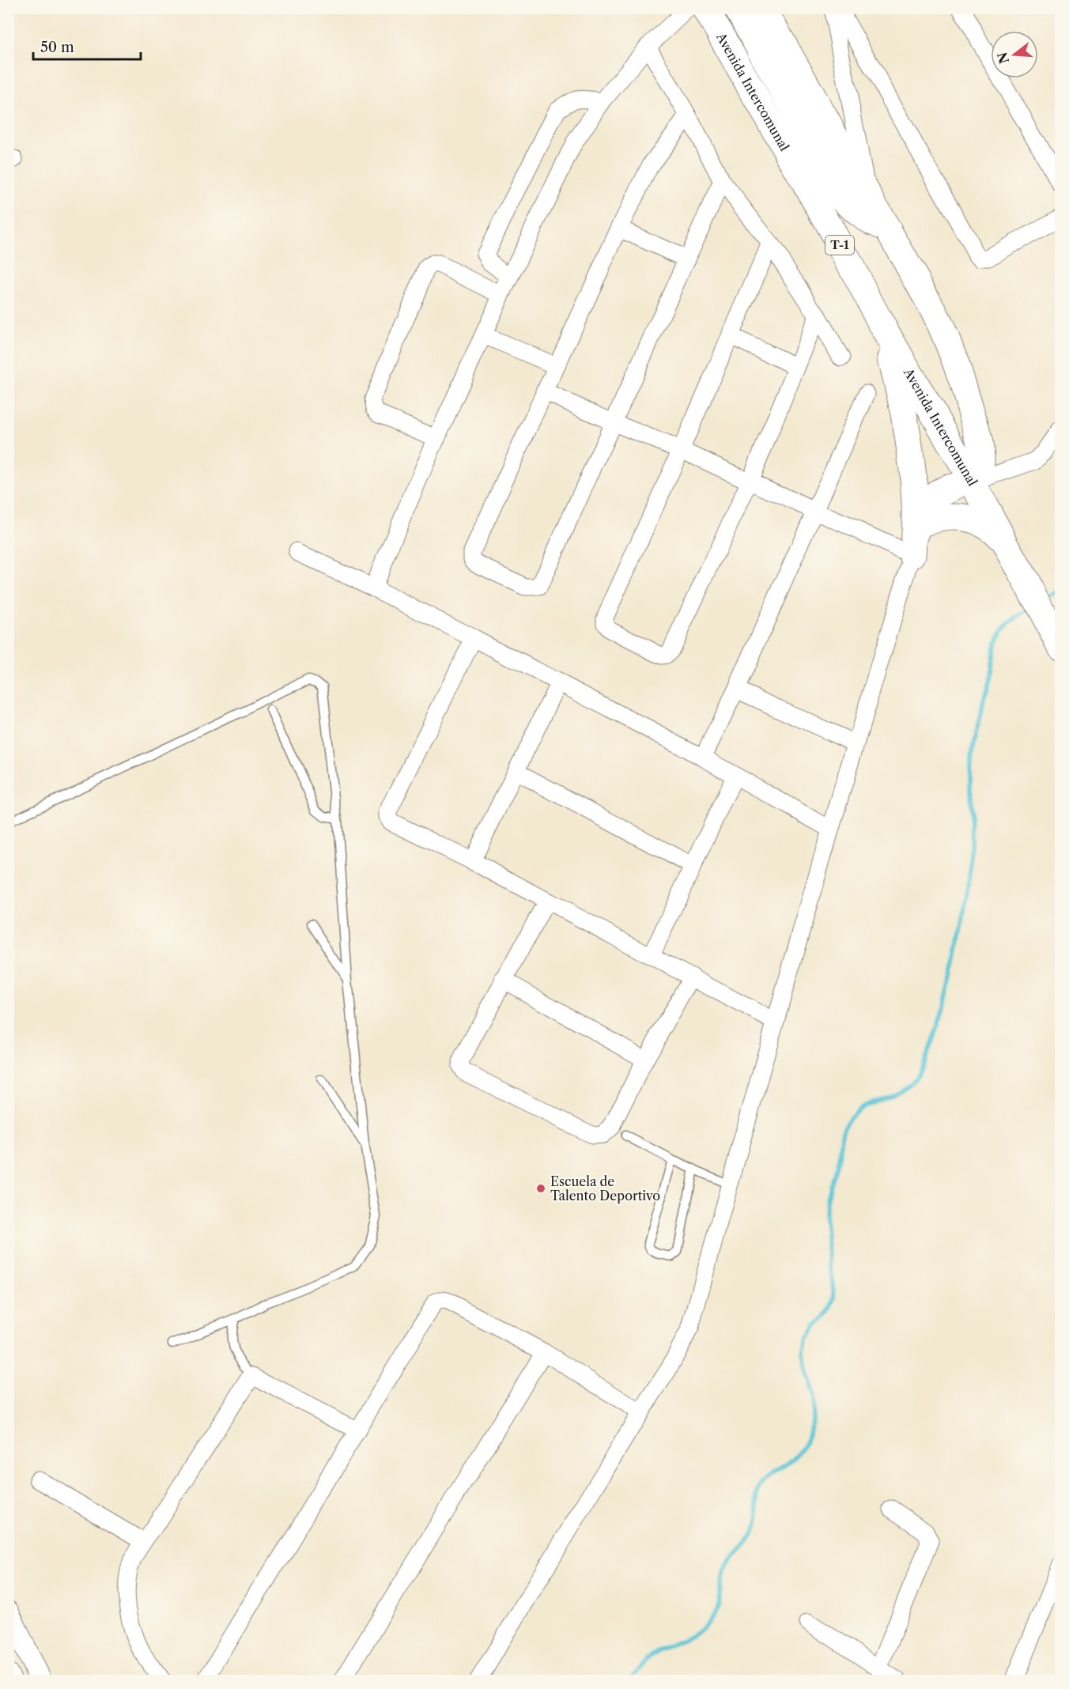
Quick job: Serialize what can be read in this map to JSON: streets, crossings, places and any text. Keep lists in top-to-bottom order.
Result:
{
  "streets": {
    "main road": ["Avenida Intercomunal", "T-1"]
  },
  "crossings": [
    ["Avenida Intercomunal", "T-1"]
  ],
  "places": ["Escuela de Talento Deportivo"],
  "scale_bar": "50 m",
  "north": "left"
}
